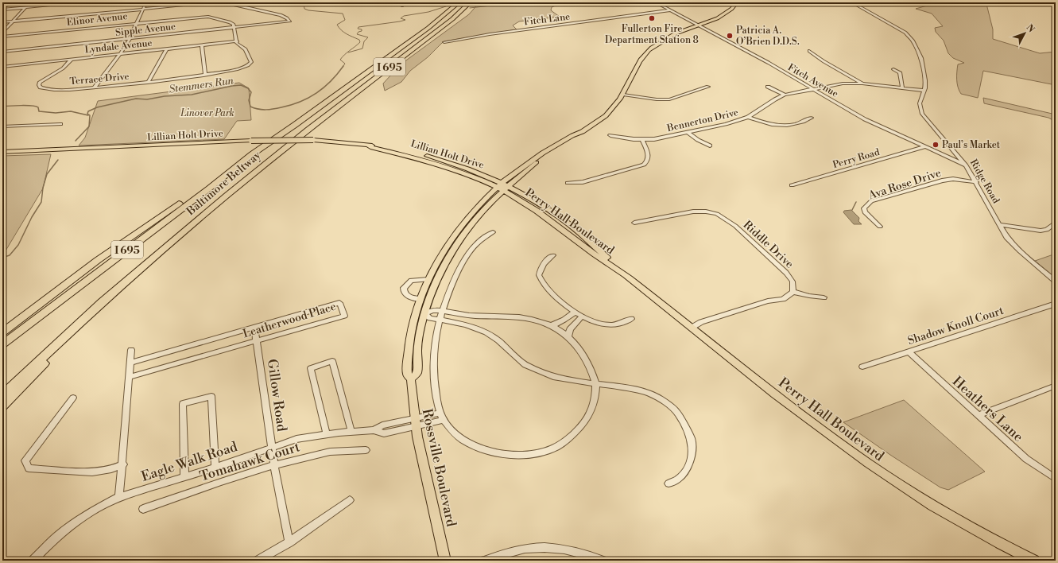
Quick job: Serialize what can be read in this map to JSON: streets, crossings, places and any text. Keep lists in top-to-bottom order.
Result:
{
  "streets": {
    "highway": ["I 695", "Baltimore Beltway"],
    "main road": ["Lillian Holt Drive", "Perry Hall Boulevard", "Rossville Boulevard"],
    "street": [
      "Elinor Avenue",
      "Fitch Lane",
      "Sipple Avenue",
      "Lyndale Avenue",
      "Terrace Drive",
      "Fitch Avenue",
      "Bennerton Drive",
      "Perry Road",
      "Ridge Road",
      "Ava Rose Drive",
      "Riddle Drive",
      "Leatherwood Place",
      "Shadow Knoll Court",
      "Gillow Road",
      "Heathers Lane",
      "Eagle Walk Road",
      "Tomahawk Court"
    ]
  },
  "crossings": [
    ["Elinor Avenue", "Sipple Avenue"],
    ["Fitch Lane", "Fitch Avenue"],
    ["Lyndale Avenue", "Terrace Drive"],
    ["Fitch Avenue", "Bennerton Drive"],
    ["Fitch Avenue", "Perry Road"],
    ["Fitch Avenue", "Ridge Road"],
    ["Fitch Avenue", "Rossville Boulevard"],
    ["Bennerton Drive", "Ridge Road"],
    ["Lillian Holt Drive", "Perry Hall Boulevard"],
    ["Lillian Holt Drive", "Rossville Boulevard"],
    ["Ridge Road", "Ava Rose Drive"],
    ["Perry Hall Boulevard", "Rossville Boulevard"],
    ["Leatherwood Place", "Gillow Road"],
    ["Shadow Knoll Court", "Heathers Lane"],
    ["Gillow Road", "Eagle Walk Road"],
    ["Gillow Road", "Tomahawk Court"],
    ["Eagle Walk Road", "Rossville Boulevard"]
  ],
  "water": ["Stemmers Run"],
  "parks": ["Linover Park"],
  "places": ["Fullerton Fire Department Station 8", "Patricia A. O’Brien D.D.S.", "Paul’s Market"],
  "north": "top right"
}
